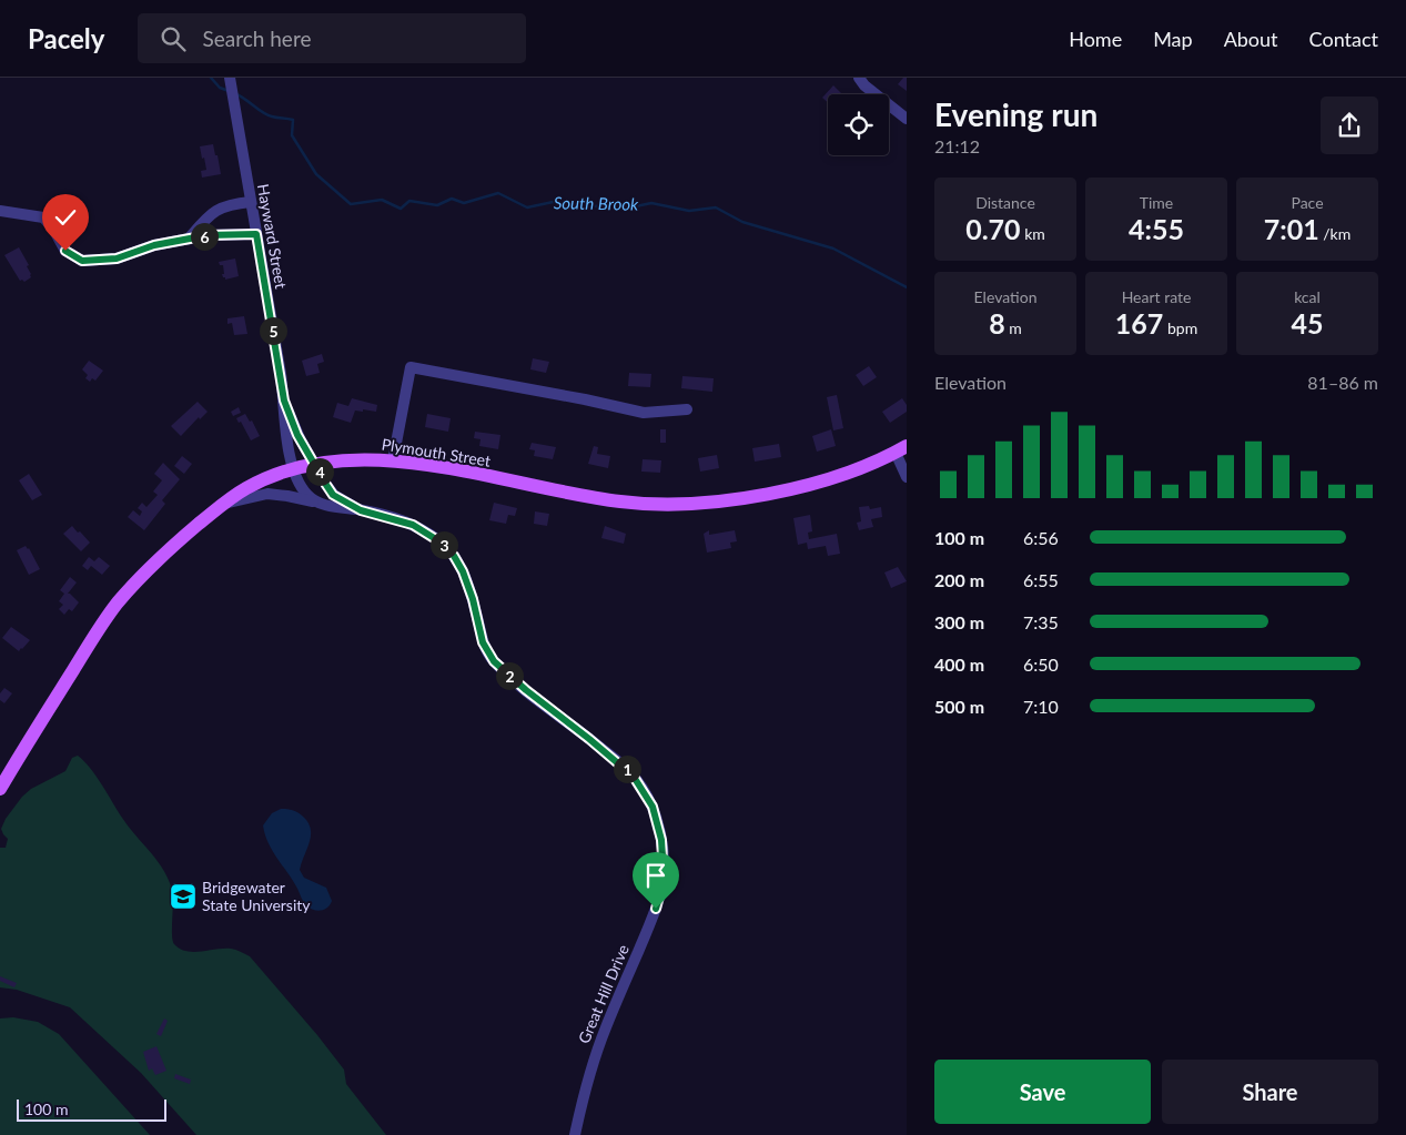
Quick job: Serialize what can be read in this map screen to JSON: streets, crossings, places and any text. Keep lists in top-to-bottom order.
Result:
{
  "streets": {
    "main road": ["Plymouth Street"],
    "street": ["Hayward Street", "Great Hill Drive"]
  },
  "crossings": [
    ["Hayward Street", "Plymouth Street"],
    ["Hayward Street", "Great Hill Drive"],
    ["Plymouth Street", "Great Hill Drive"]
  ],
  "water": ["South Brook"],
  "places": {
    "school or university": ["Bridgewater State University"]
  },
  "scale_bar": "100 m",
  "page": {
    "header": "Pacely",
    "search": "Search here",
    "nav": [
      "Home",
      "Map",
      "About",
      "Contact"
    ],
    "heading": ["Evening run", "21:12"],
    "stats": [
      ["Distance", "0.70 km"],
      ["Time", "4:55"],
      ["Pace", "7:01 /km"],
      ["Elevation", "8 m"],
      ["Heart rate", "167 bpm"],
      ["kcal", "45"]
    ],
    "pins": [
      "6",
      "5",
      "4",
      "3",
      "2",
      "1"
    ],
    "chart": ["Elevation", "81–86 m"],
    "list": [
      {
        "name": "100 m",
        "note": "6:56"
      },
      {
        "name": "200 m",
        "note": "6:55"
      },
      {
        "name": "300 m",
        "note": "7:35"
      },
      {
        "name": "400 m",
        "note": "6:50"
      },
      {
        "name": "500 m",
        "note": "7:10"
      }
    ],
    "buttons": ["Save", "Share"],
    "scale": "100 m"
  }
}
